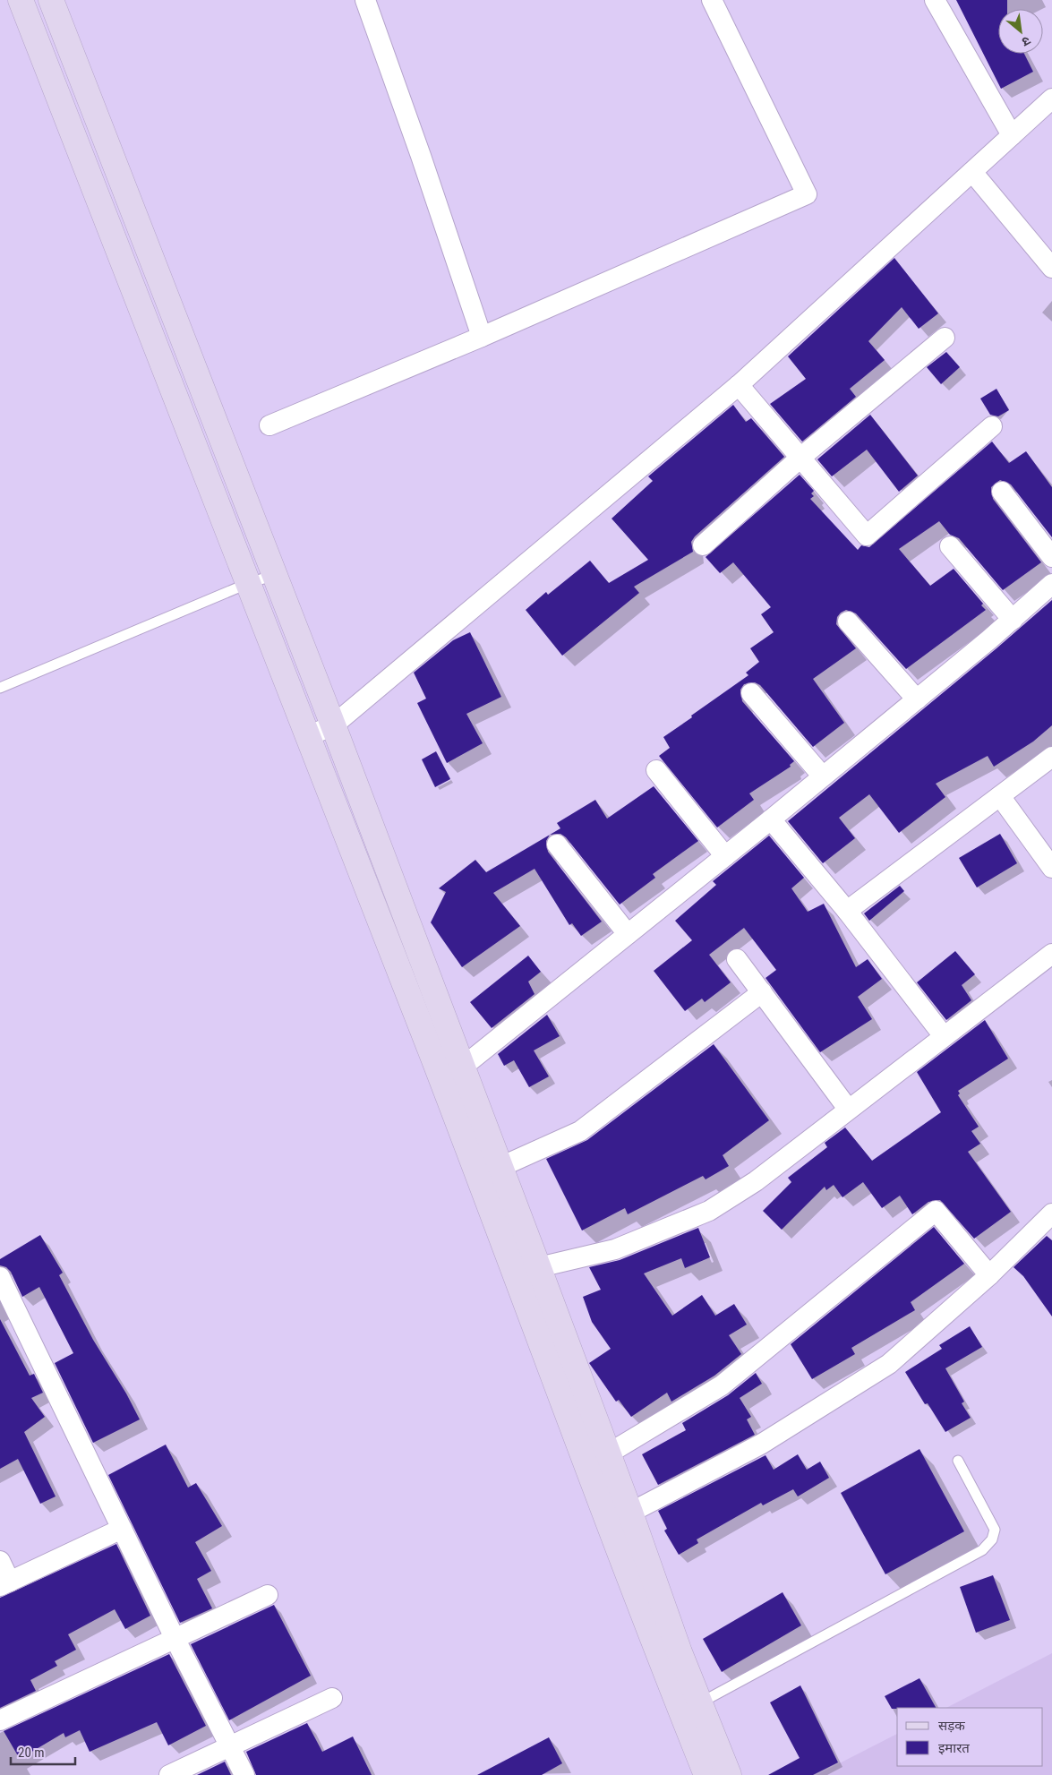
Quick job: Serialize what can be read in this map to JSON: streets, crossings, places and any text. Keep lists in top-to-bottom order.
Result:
{
  "legend": ["सड़क", "इमारत"],
  "scale_bar": "20 m",
  "north": "bottom right"
}
